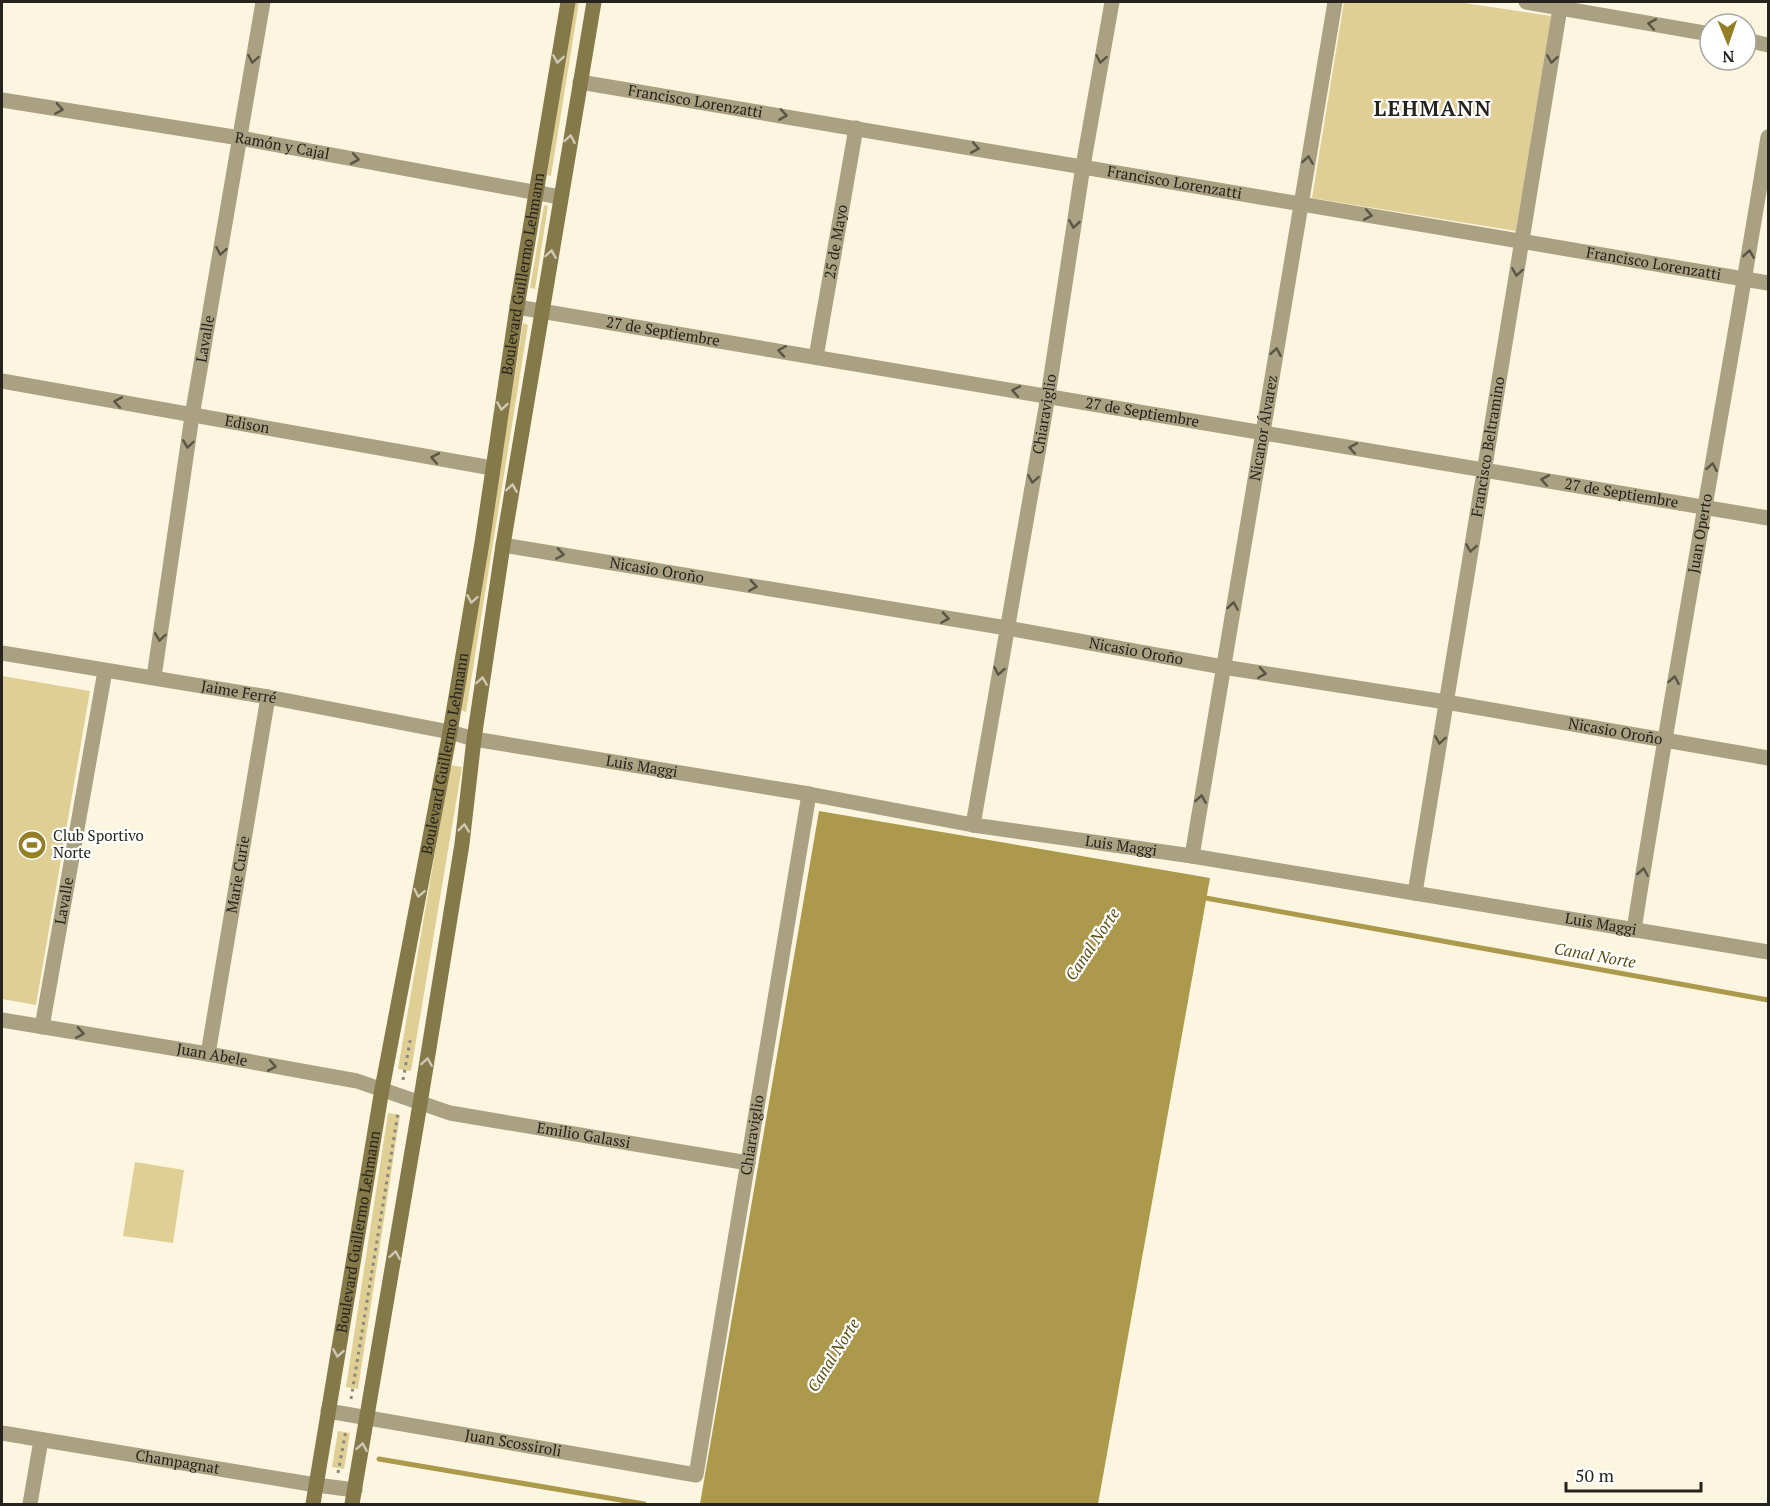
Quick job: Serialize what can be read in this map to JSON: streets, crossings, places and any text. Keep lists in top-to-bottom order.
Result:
{
  "streets": {
    "main road": ["Boulevard Guillermo Lehmann"],
    "street": [
      "Francisco Lorenzatti",
      "Ramón y Cajal",
      "25 de Mayo",
      "27 de Septiembre",
      "Lavalle",
      "Chiaraviglio",
      "Edison",
      "Nicanor Álvarez",
      "Francisco Beltramino",
      "Juan Operto",
      "Nicasio Oroño",
      "Jaime Ferré",
      "Luis Maggi",
      "Marie Curie",
      "Juan Abele",
      "Emilio Galassi",
      "Juan Scossiroli",
      "Champagnat"
    ]
  },
  "crossings": [
    ["Francisco Lorenzatti", "25 de Mayo"],
    ["Francisco Lorenzatti", "Boulevard Guillermo Lehmann"],
    ["Francisco Lorenzatti", "Chiaraviglio"],
    ["Francisco Lorenzatti", "Nicanor Álvarez"],
    ["Francisco Lorenzatti", "Francisco Beltramino"],
    ["Francisco Lorenzatti", "Juan Operto"],
    ["Ramón y Cajal", "Boulevard Guillermo Lehmann"],
    ["Ramón y Cajal", "Lavalle"],
    ["25 de Mayo", "27 de Septiembre"],
    ["Boulevard Guillermo Lehmann", "27 de Septiembre"],
    ["Boulevard Guillermo Lehmann", "Edison"],
    ["Boulevard Guillermo Lehmann", "Nicasio Oroño"],
    ["Boulevard Guillermo Lehmann", "Jaime Ferré"],
    ["Boulevard Guillermo Lehmann", "Luis Maggi"],
    ["Boulevard Guillermo Lehmann", "Juan Abele"],
    ["Boulevard Guillermo Lehmann", "Emilio Galassi"],
    ["Boulevard Guillermo Lehmann", "Juan Scossiroli"],
    ["Boulevard Guillermo Lehmann", "Champagnat"],
    ["27 de Septiembre", "Chiaraviglio"],
    ["27 de Septiembre", "Nicanor Álvarez"],
    ["27 de Septiembre", "Francisco Beltramino"],
    ["27 de Septiembre", "Juan Operto"],
    ["Lavalle", "Edison"],
    ["Lavalle", "Jaime Ferré"],
    ["Lavalle", "Juan Abele"],
    ["Chiaraviglio", "Nicasio Oroño"],
    ["Chiaraviglio", "Luis Maggi"],
    ["Chiaraviglio", "Emilio Galassi"],
    ["Chiaraviglio", "Juan Scossiroli"],
    ["Nicanor Álvarez", "Nicasio Oroño"],
    ["Nicanor Álvarez", "Luis Maggi"],
    ["Francisco Beltramino", "Nicasio Oroño"],
    ["Francisco Beltramino", "Luis Maggi"],
    ["Juan Operto", "Nicasio Oroño"],
    ["Juan Operto", "Luis Maggi"],
    ["Jaime Ferré", "Luis Maggi"],
    ["Jaime Ferré", "Marie Curie"],
    ["Marie Curie", "Juan Abele"],
    ["Juan Abele", "Emilio Galassi"]
  ],
  "one_way": [
    "Francisco Lorenzatti",
    "Ramón y Cajal",
    "27 de Septiembre",
    "Lavalle",
    "Chiaraviglio",
    "Edison",
    "Nicanor Álvarez",
    "Francisco Beltramino",
    "Juan Operto",
    "Nicasio Oroño",
    "Juan Abele"
  ],
  "districts": ["LEHMANN"],
  "water": ["Canal Norte"],
  "places": {
    "sports": ["Club Sportivo Norte"]
  },
  "scale_bar": "50 m",
  "north": "bottom"
}
